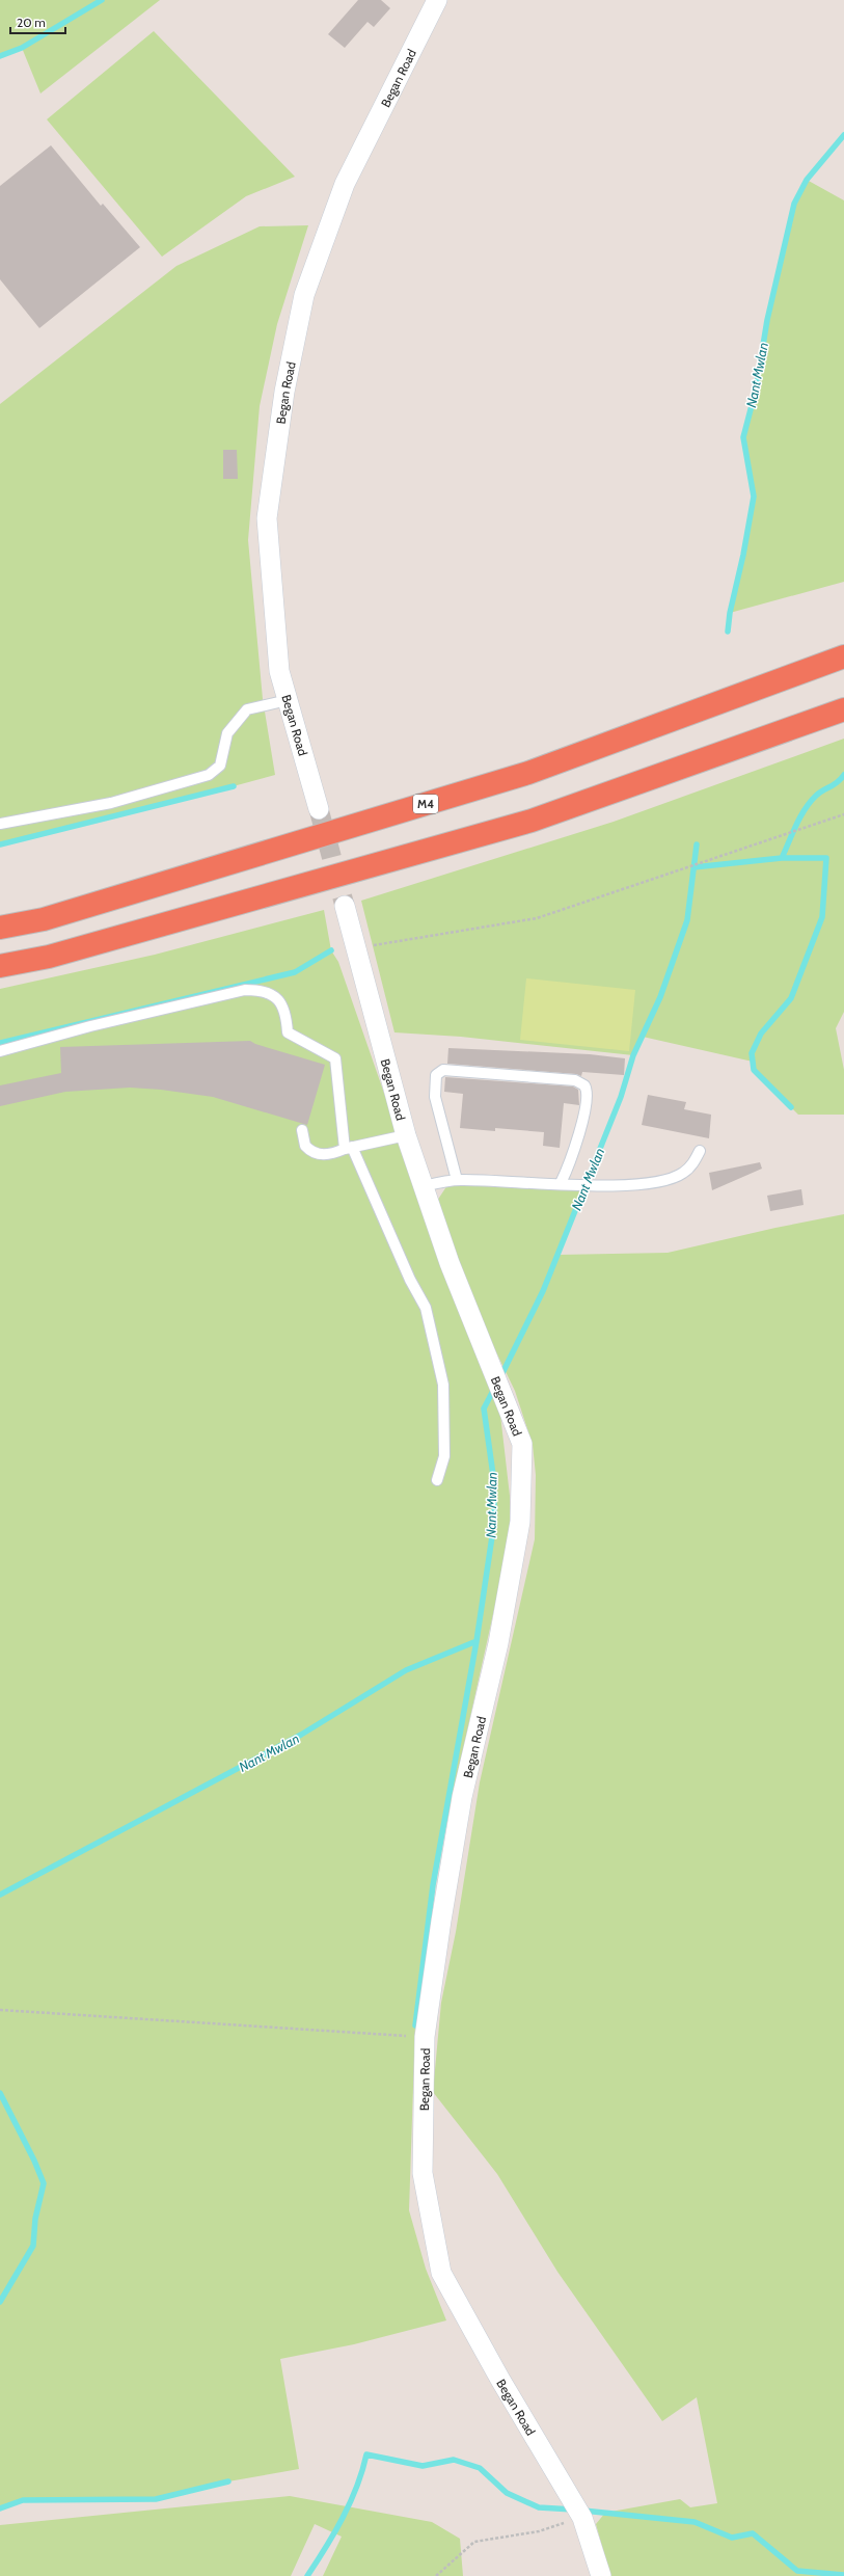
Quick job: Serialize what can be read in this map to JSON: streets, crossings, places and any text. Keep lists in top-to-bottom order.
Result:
{
  "streets": {
    "highway": ["M4"],
    "street": ["Began Road"]
  },
  "water": ["Nant Mwlan"],
  "scale_bar": "20 m"
}
